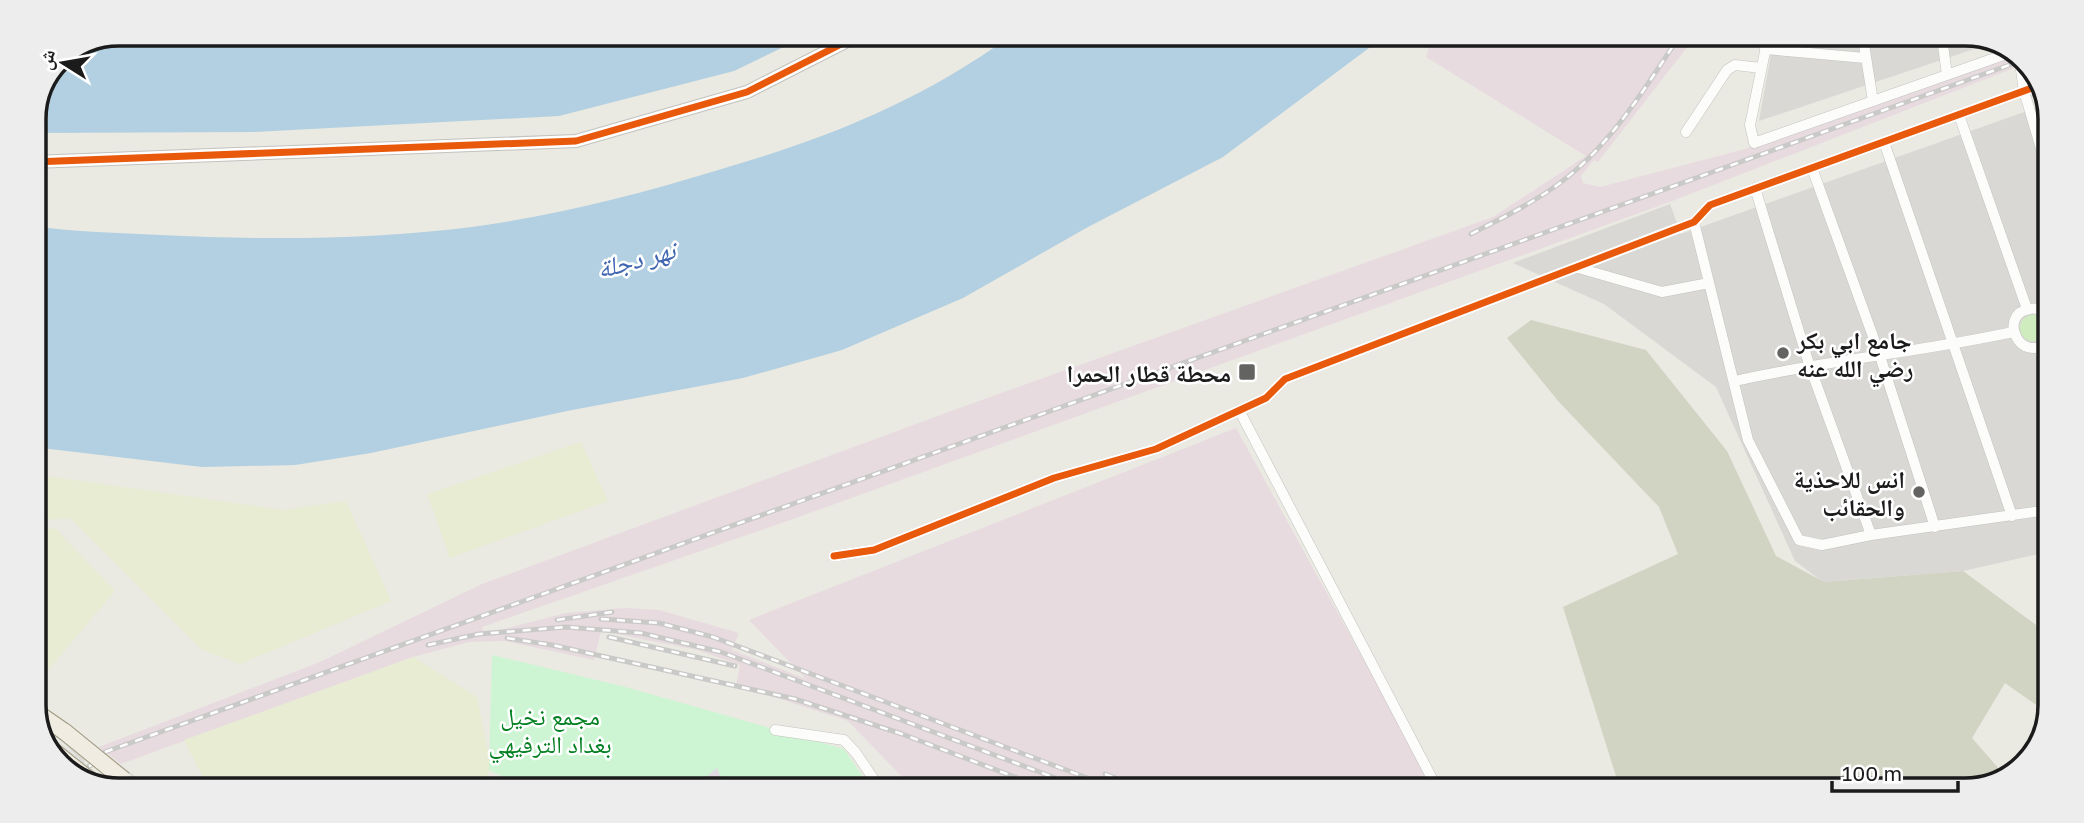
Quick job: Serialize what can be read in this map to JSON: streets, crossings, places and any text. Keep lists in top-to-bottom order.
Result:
{
  "water": ["نهر دجلة"],
  "parks": ["مجمع نخيل بغداد الترفيهي"],
  "places": {
    "other": ["جامع ابي بكر رضي الله عنه", "انس للاحذية والحقائب"],
    "transit": ["محطة قطار الحمرا"]
  },
  "scale_bar": "100 m",
  "north": "left"
}
